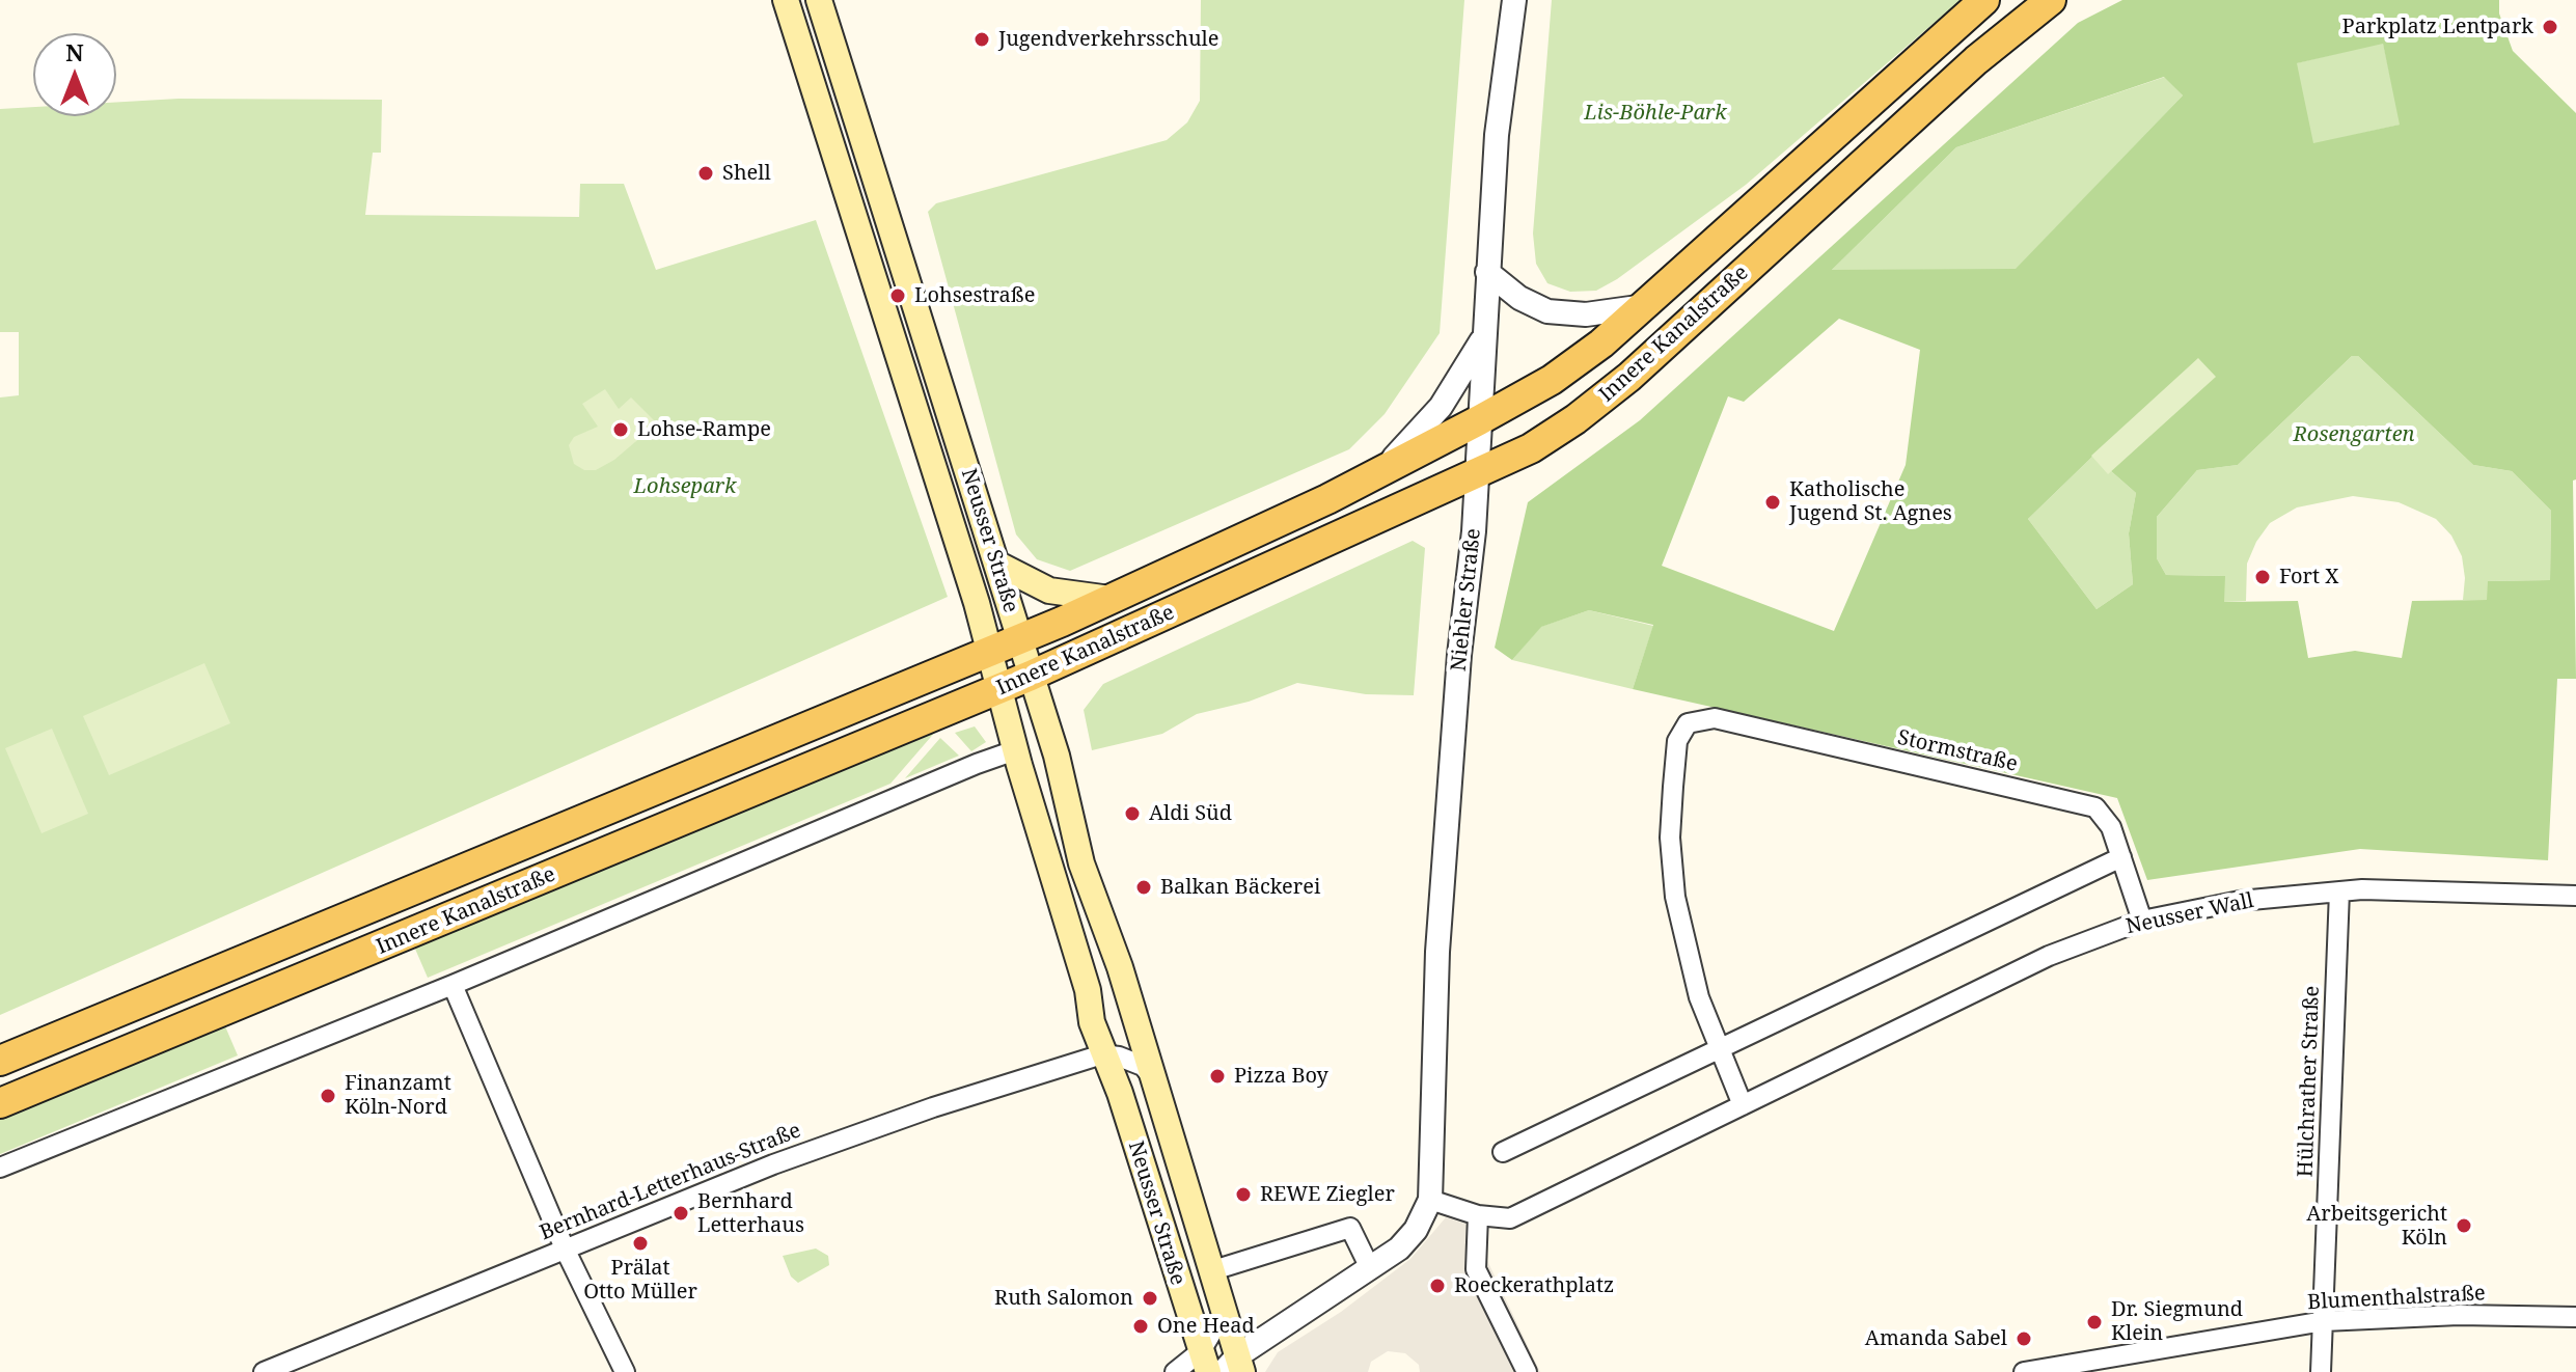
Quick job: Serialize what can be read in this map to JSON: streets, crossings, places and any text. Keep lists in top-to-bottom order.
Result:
{
  "streets": {
    "main road": ["Innere Kanalstraße", "Neusser Straße"],
    "street": [
      "Niehler Straße",
      "Stormstraße",
      "Neusser Wall",
      "Hülchrather Straße",
      "Bernhard-Letterhaus-Straße",
      "Blumenthalstraße"
    ]
  },
  "crossings": [
    ["Innere Kanalstraße", "Neusser Straße"],
    ["Innere Kanalstraße", "Niehler Straße"],
    ["Neusser Straße", "Bernhard-Letterhaus-Straße"],
    ["Niehler Straße", "Neusser Wall"],
    ["Stormstraße", "Neusser Wall"],
    ["Neusser Wall", "Hülchrather Straße"],
    ["Hülchrather Straße", "Blumenthalstraße"]
  ],
  "parks": ["Lis-Böhle-Park", "Rosengarten", "Lohsepark"],
  "places": [
    "Parkplatz Lentpark",
    "Jugendverkehrsschule",
    "Shell",
    "Lohsestraße",
    "Lohse-Rampe",
    "Katholische Jugend St. Agnes",
    "Fort X",
    "Aldi Süd",
    "Balkan Bäckerei",
    "Pizza Boy",
    "Finanzamt Köln-Nord",
    "REWE Ziegler",
    "Bernhard Letterhaus",
    "Arbeitsgericht Köln",
    "Prälat Otto Müller",
    "Roeckerathplatz",
    "Ruth Salomon",
    "Dr. Siegmund Klein",
    "One Head",
    "Amanda Sabel"
  ],
  "north": "top"
}
